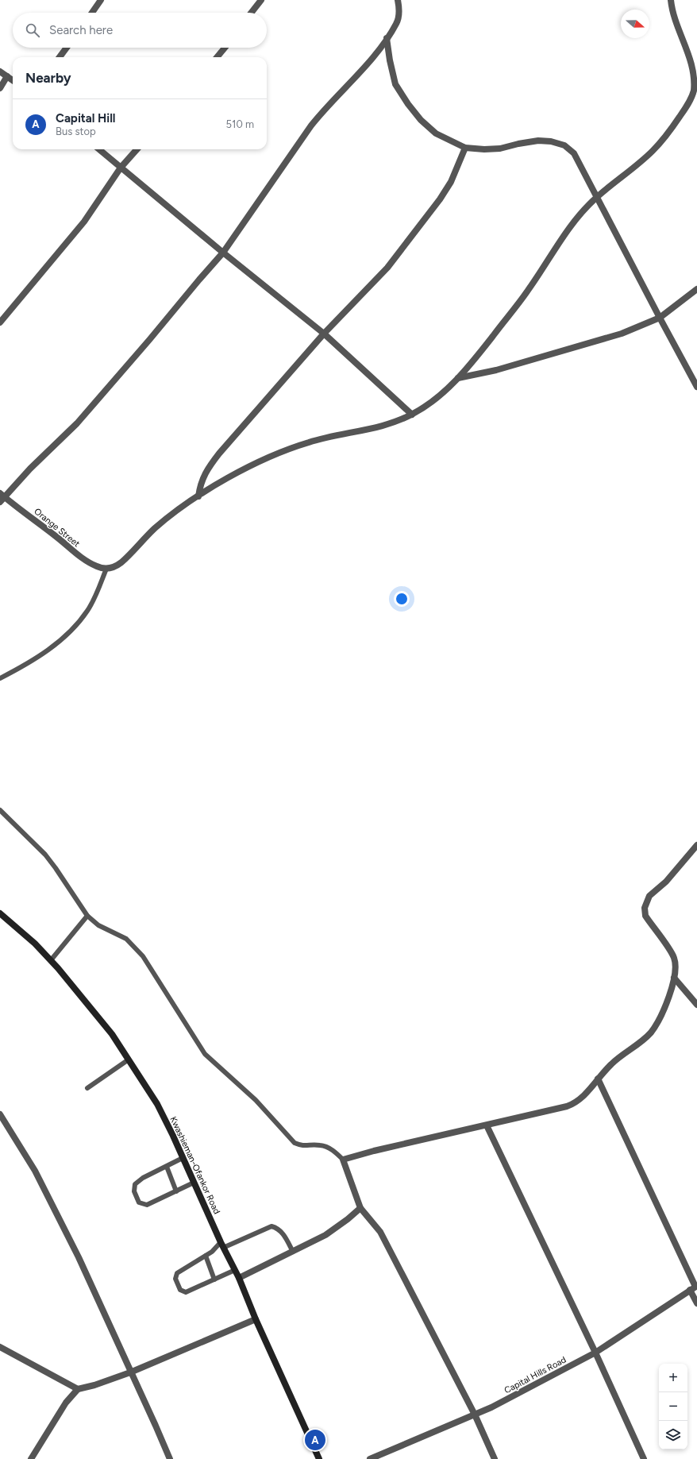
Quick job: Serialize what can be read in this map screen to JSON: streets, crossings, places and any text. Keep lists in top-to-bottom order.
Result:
{
  "streets": {
    "main road": ["Kwashieman-Ofankor Road"],
    "street": ["Orange Street", "Capital Hills Road"]
  },
  "north": "right",
  "page": {
    "search": "Search here",
    "heading": "Nearby",
    "list": [
      {
        "mark": "A",
        "name": "Capital Hill",
        "note": "Bus stop",
        "value": "510 m"
      }
    ],
    "map_buttons": ["+", "−"],
    "pins": "A"
  }
}
